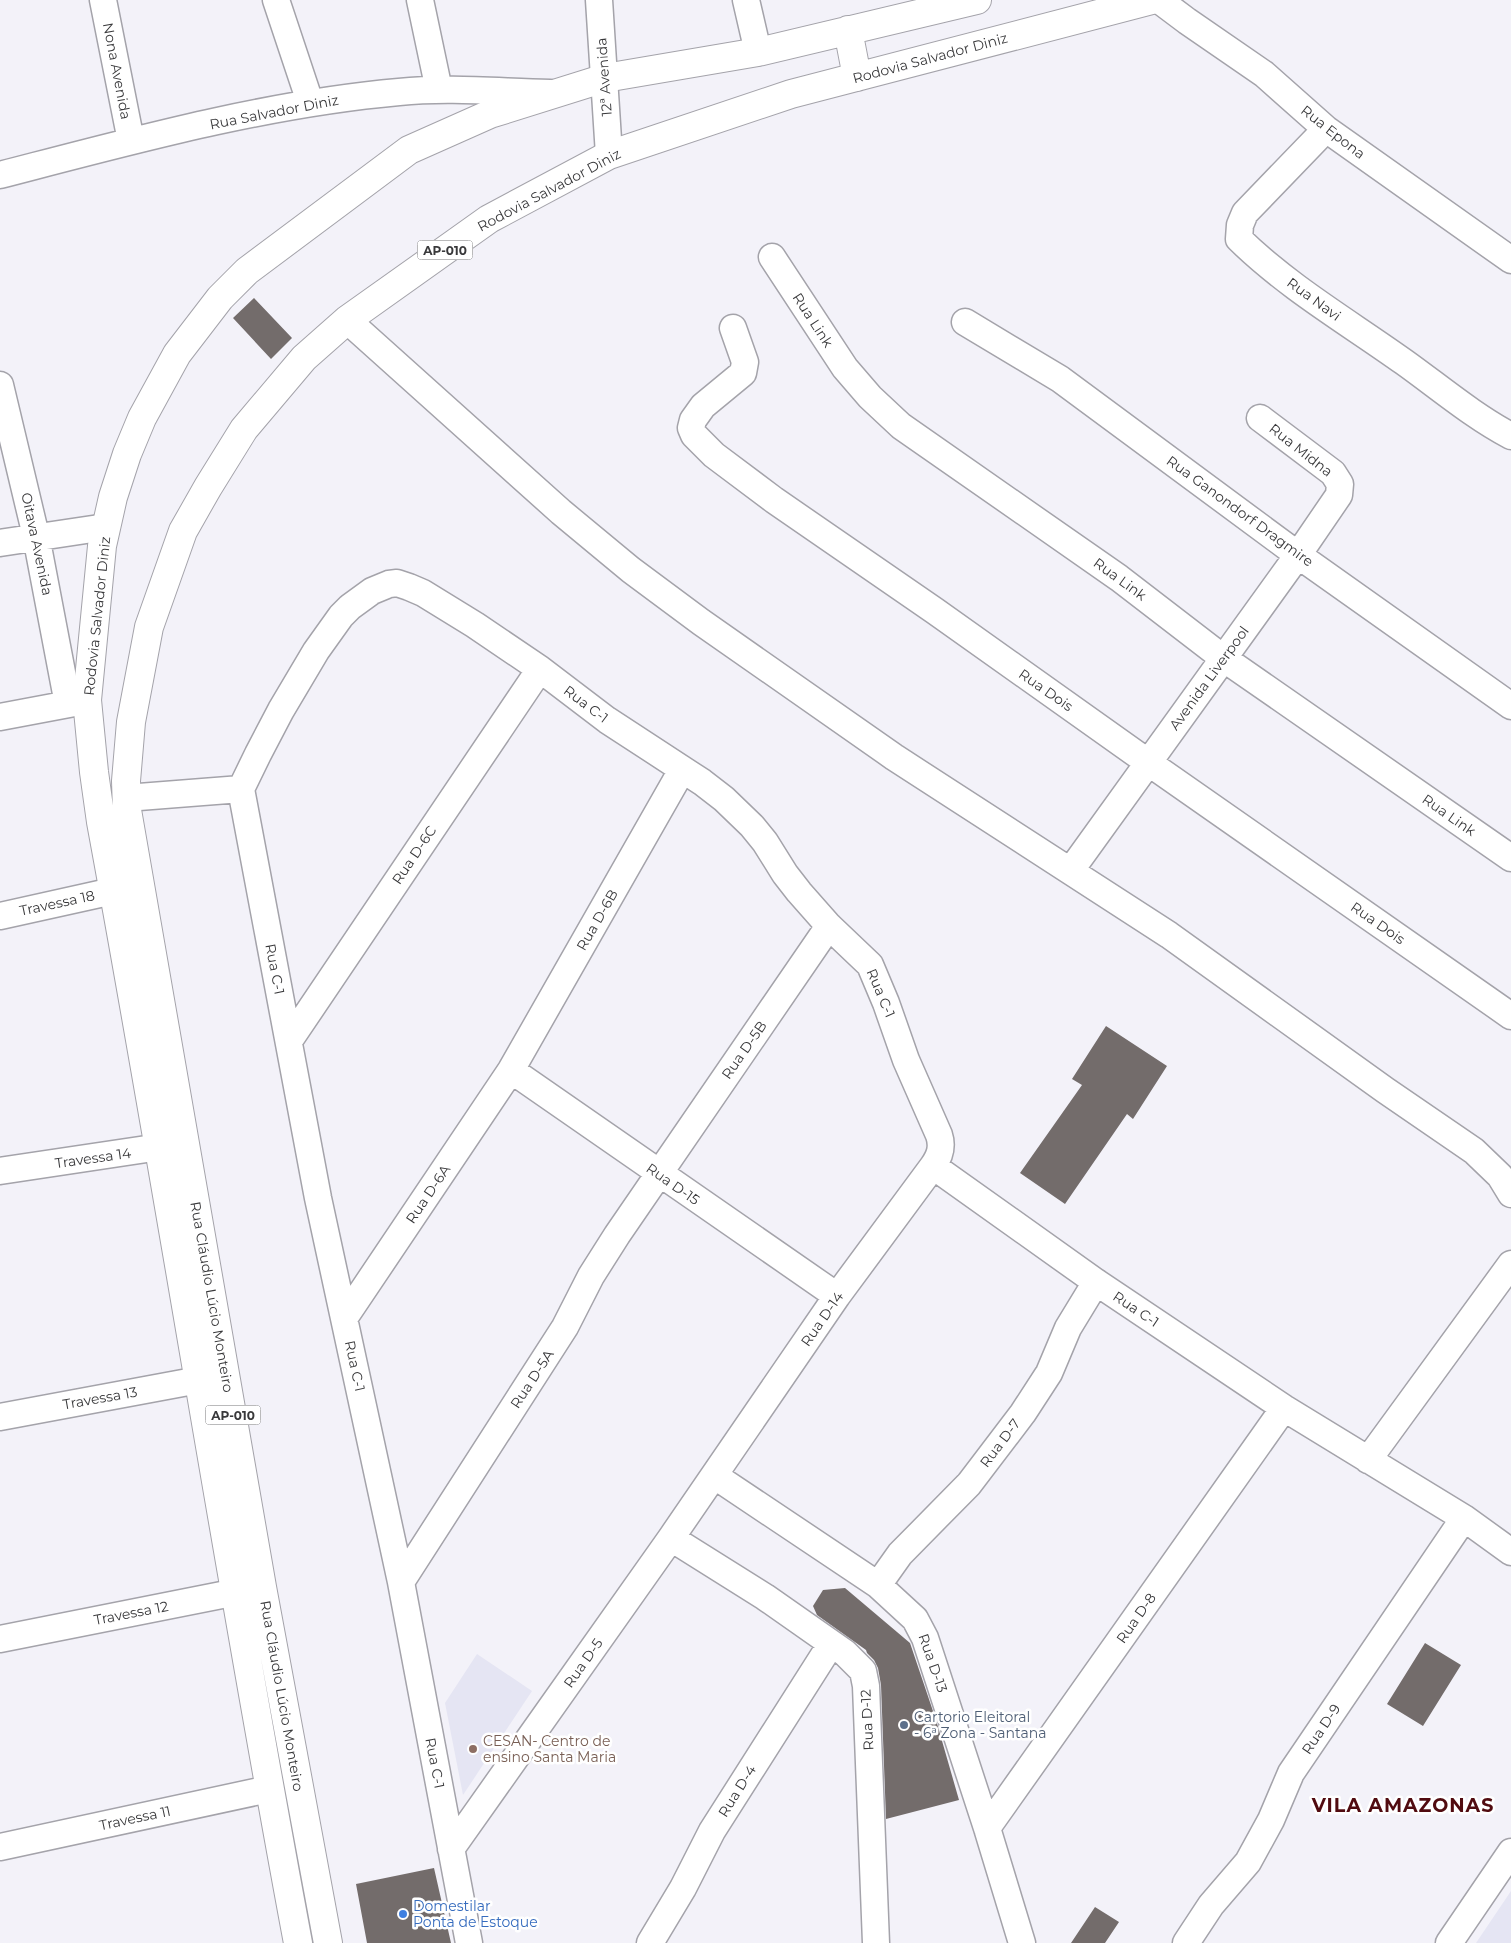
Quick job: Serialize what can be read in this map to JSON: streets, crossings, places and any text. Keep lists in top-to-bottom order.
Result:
{
  "streets": {
    "main road": ["Rodovia Salvador Diniz", "AP-010", "Rua Cláudio Lúcio Monteiro"],
    "street": [
      "Nona Avenida",
      "12ª Avenida",
      "Rua Salvador Diniz",
      "Rua Epona",
      "Rua Navi",
      "Rua Link",
      "Rua Midna",
      "Rua Ganondorf Dragmire",
      "Oitava Avenida",
      "Avenida Liverpool",
      "Rua Dois",
      "Rua C-1",
      "Rua D-6C",
      "Travessa 18",
      "Rua D-6B",
      "Rua D-5B",
      "Travessa 14",
      "Rua D-15",
      "Rua D-6A",
      "Rua D-14",
      "Rua D-5A",
      "Travessa 13",
      "Rua D-7",
      "Travessa 12",
      "Rua D-8",
      "Rua D-5",
      "Rua D-13",
      "Rua D-12",
      "Rua D-9",
      "Rua D-4",
      "Travessa 11"
    ]
  },
  "crossings": [
    ["Rodovia Salvador Diniz", "12ª Avenida"],
    ["Rodovia Salvador Diniz", "Rua Salvador Diniz"],
    ["Rodovia Salvador Diniz", "Oitava Avenida"],
    ["Rodovia Salvador Diniz", "Travessa 18"],
    ["Rodovia Salvador Diniz", "Rua Cláudio Lúcio Monteiro"],
    ["Nona Avenida", "Rua Salvador Diniz"],
    ["Rua Epona", "Rua Navi"],
    ["Rua Link", "Avenida Liverpool"],
    ["Rua Midna", "Avenida Liverpool"],
    ["Rua Ganondorf Dragmire", "Avenida Liverpool"],
    ["Avenida Liverpool", "Rua Dois"],
    ["Rua C-1", "Rua D-6C"],
    ["Rua C-1", "Rua D-6B"],
    ["Rua C-1", "Rua D-5B"],
    ["Rua C-1", "Rua D-6A"],
    ["Rua C-1", "Rua D-14"],
    ["Rua C-1", "Rua D-5A"],
    ["Rua C-1", "Rua D-7"],
    ["Rua C-1", "Rua D-8"],
    ["Rua C-1", "Rua D-5"],
    ["Rua C-1", "Rua D-9"],
    ["Travessa 18", "Rua Cláudio Lúcio Monteiro"],
    ["Rua D-6B", "Rua D-15"],
    ["Rua D-6B", "Rua D-6A"],
    ["Rua D-5B", "Rua D-15"],
    ["Rua D-5B", "Rua D-5A"],
    ["Travessa 14", "Rua Cláudio Lúcio Monteiro"],
    ["Rua D-15", "Rua D-6A"],
    ["Rua D-15", "Rua D-14"],
    ["Rua D-15", "Rua D-5A"],
    ["Rua Cláudio Lúcio Monteiro", "Travessa 13"],
    ["Rua Cláudio Lúcio Monteiro", "Travessa 12"],
    ["Rua Cláudio Lúcio Monteiro", "Travessa 11"],
    ["Rua D-14", "Rua D-5"],
    ["Rua D-14", "Rua D-13"],
    ["Rua D-7", "Rua D-13"],
    ["Rua D-8", "Rua D-13"],
    ["Rua D-5", "Rua D-13"],
    ["Rua D-5", "Rua D-12"],
    ["Rua D-12", "Rua D-4"]
  ],
  "districts": ["VILA AMAZONAS"],
  "places": ["Cartorio Eleitoral - 6ª Zona - Santana", "CESAN- Centro de ensino Santa Maria", "Domestilar Ponta de Estoque"]
}
